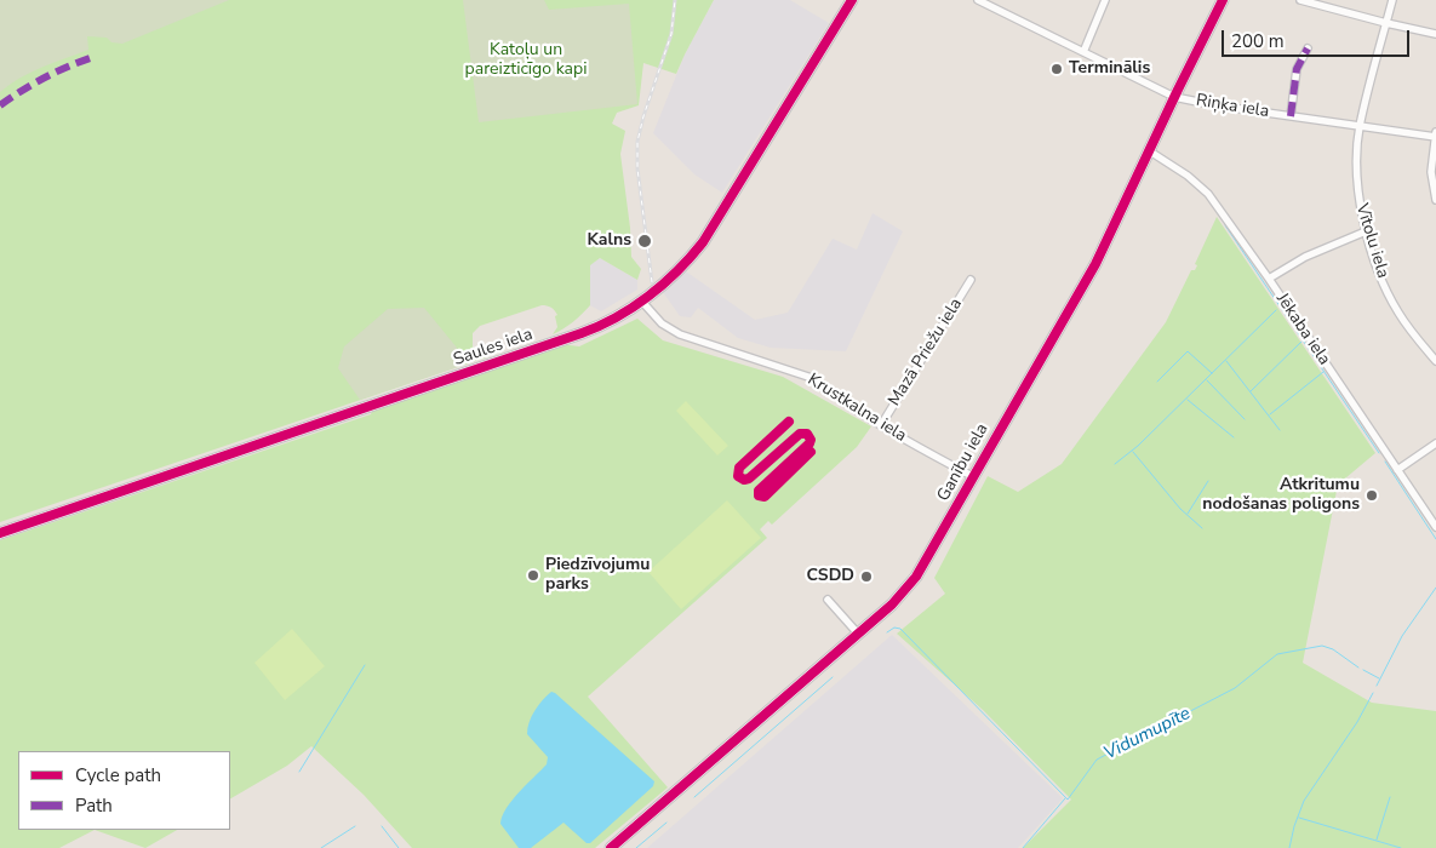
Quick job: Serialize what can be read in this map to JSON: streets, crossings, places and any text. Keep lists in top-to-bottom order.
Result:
{
  "streets": {
    "street": [
      "Riņķa iela",
      "Vītolu iela",
      "Jēkaba iela",
      "Saules iela",
      "Mazā Priežu iela",
      "Krustkalna iela",
      "Ganību iela"
    ]
  },
  "crossings": [
    ["Riņķa iela", "Vītolu iela"],
    ["Riņķa iela", "Ganību iela"],
    ["Jēkaba iela", "Ganību iela"],
    ["Saules iela", "Krustkalna iela"],
    ["Mazā Priežu iela", "Krustkalna iela"],
    ["Krustkalna iela", "Ganību iela"]
  ],
  "water": ["Vidumupīte"],
  "parks": ["Katoļu un pareizticīgo kapi"],
  "places": [
    "Terminālis",
    "Kalns",
    "Atkritumu nodošanas poligons",
    "Piedzīvojumu parks",
    "CSDD"
  ],
  "legend": ["Cycle path", "Path"],
  "scale_bar": "200 m"
}
